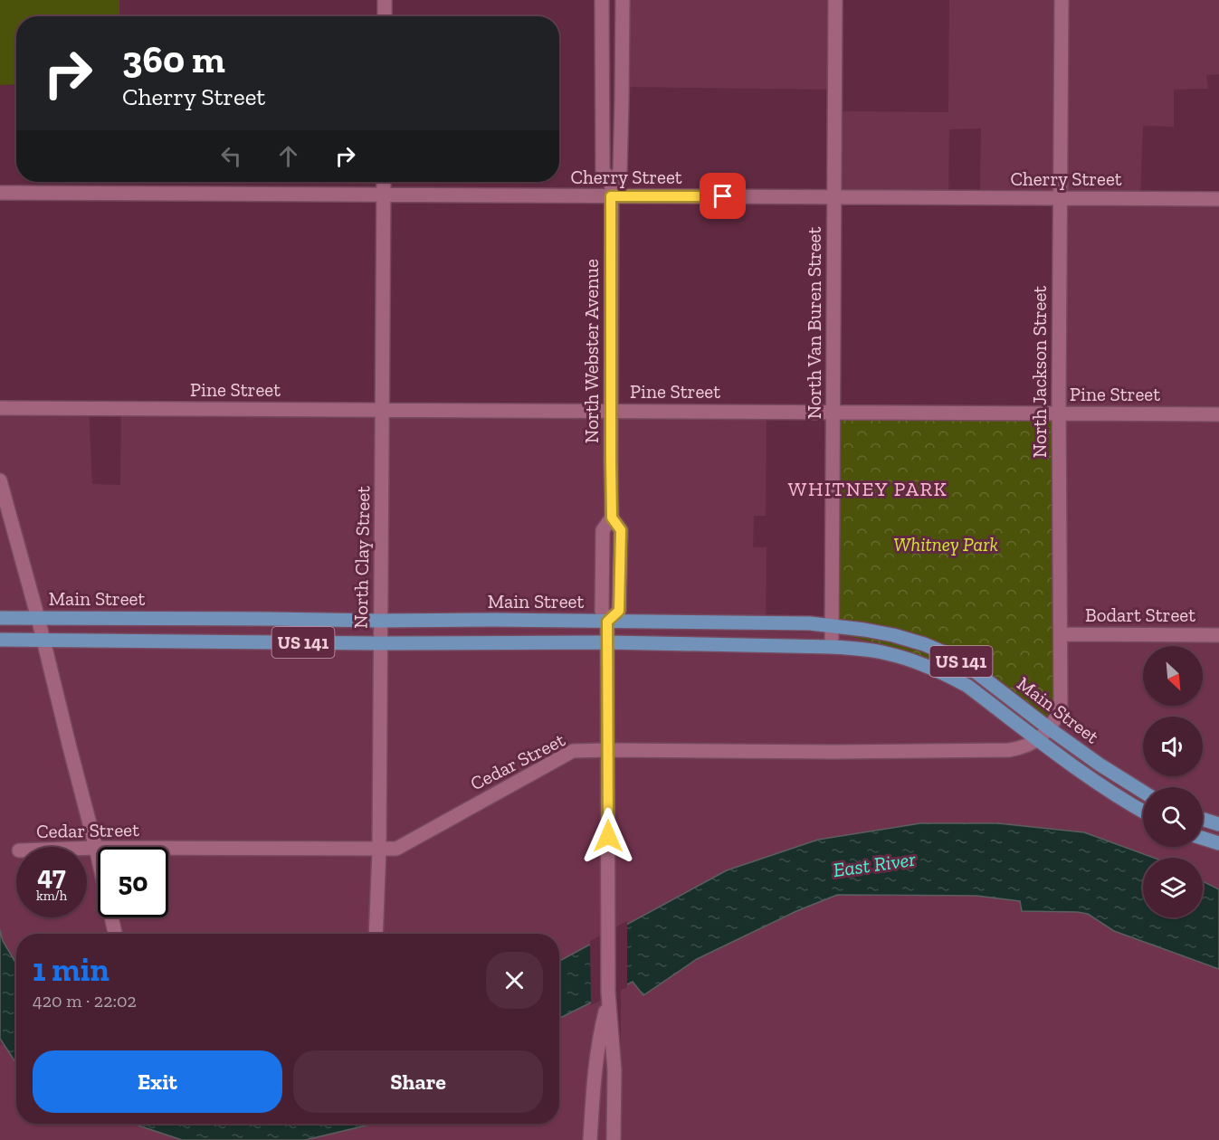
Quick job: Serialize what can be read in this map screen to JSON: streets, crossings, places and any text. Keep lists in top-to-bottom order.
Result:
{
  "streets": {
    "main road": ["Main Street", "US 141"],
    "street": [
      "Cherry Street",
      "North Van Buren Street",
      "North Webster Avenue",
      "North Jackson Street",
      "Pine Street",
      "North Clay Street",
      "Bodart Street",
      "Cedar Street"
    ]
  },
  "crossings": [
    ["Cherry Street", "North Van Buren Street"],
    ["Cherry Street", "North Webster Avenue"],
    ["Cherry Street", "North Jackson Street"],
    ["Cherry Street", "North Clay Street"],
    ["North Van Buren Street", "Pine Street"],
    ["North Van Buren Street", "Main Street"],
    ["North Webster Avenue", "Pine Street"],
    ["North Webster Avenue", "Main Street"],
    ["North Webster Avenue", "Cedar Street"],
    ["North Jackson Street", "Pine Street"],
    ["North Jackson Street", "Main Street"],
    ["North Jackson Street", "Bodart Street"],
    ["North Jackson Street", "Cedar Street"],
    ["Pine Street", "North Clay Street"],
    ["North Clay Street", "Main Street"],
    ["North Clay Street", "Cedar Street"],
    ["Main Street", "Cedar Street"]
  ],
  "districts": ["WHITNEY PARK"],
  "water": ["East River"],
  "parks": ["Whitney Park"],
  "north": "bottom right",
  "page": {
    "turn": ["360 m", "Cherry Street"],
    "speed": "47 km/h",
    "limit": "50",
    "heading": ["1 min", "420 m · 22:02"],
    "buttons": ["Exit", "Share"]
  }
}
